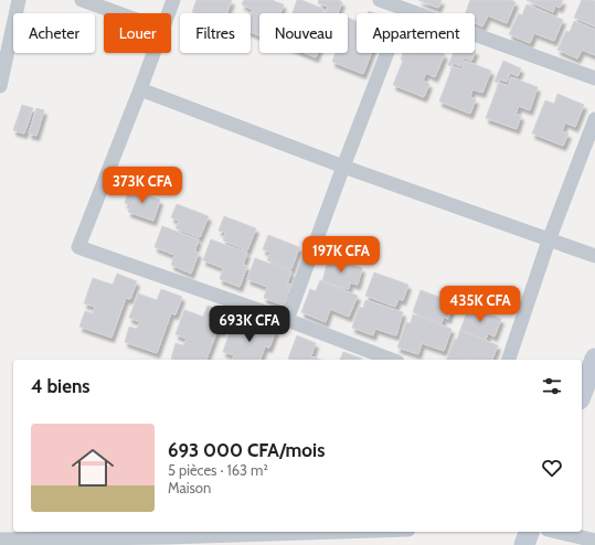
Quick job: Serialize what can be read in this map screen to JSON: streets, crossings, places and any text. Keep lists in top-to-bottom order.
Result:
{
  "page": {
    "chip": [
      "Acheter",
      "Louer",
      "Filtres",
      "Nouveau",
      "Appartement"
    ],
    "price": [
      "373K CFA",
      "197K CFA",
      "435K CFA",
      "693K CFA"
    ],
    "heading": "4 biens",
    "list": [
      {
        "name": "693 000 CFA/mois",
        "note": "5 pièces · 163 m² · Maison"
      }
    ]
  }
}
